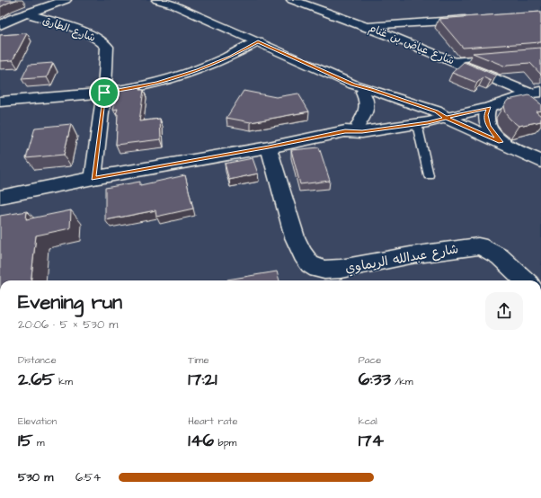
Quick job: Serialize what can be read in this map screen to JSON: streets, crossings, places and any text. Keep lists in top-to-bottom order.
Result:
{
  "streets": {
    "street": ["شارع الطارق", "شارع عياض بن غنام", "شارع عبدالله الريماوي"]
  },
  "page": {
    "heading": ["Evening run", "20:06 · 5 × 530 m"],
    "stats": [
      ["Distance", "2.65 km"],
      ["Time", "17:21"],
      ["Pace", "6:33 /km"],
      ["Elevation", "15 m"],
      ["Heart rate", "146 bpm"],
      ["kcal", "174"]
    ],
    "list": [
      {
        "name": "530 m",
        "note": "6:54"
      }
    ]
  }
}
